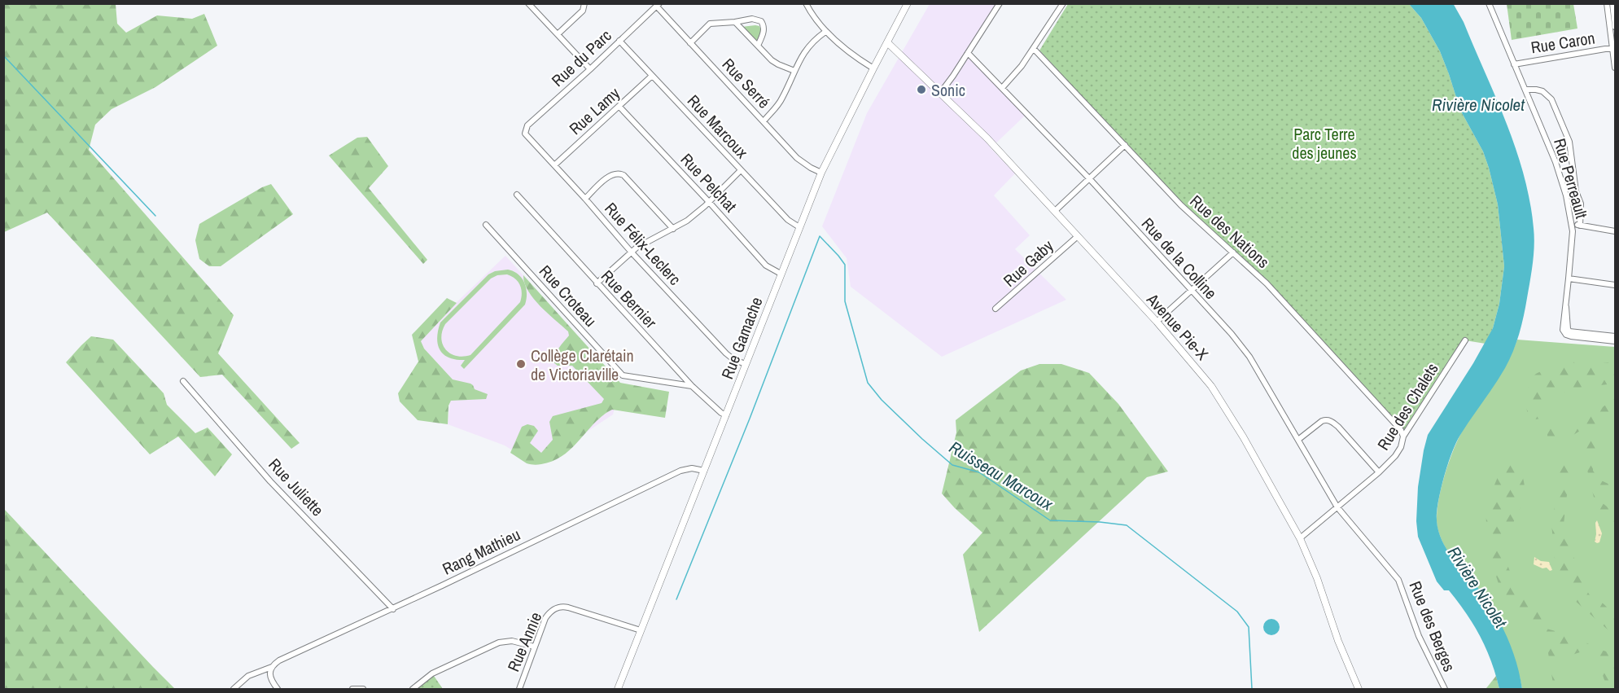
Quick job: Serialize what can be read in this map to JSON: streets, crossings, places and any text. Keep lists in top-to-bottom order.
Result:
{
  "streets": {
    "street": [
      "Rue Caron",
      "Rue du Parc",
      "Rue Serré",
      "Rue Lamy",
      "Rue Marcoux",
      "Rue Perreault",
      "Rue Pelchat",
      "Rue des Nations",
      "Rue Félix-Leclerc",
      "Rue de la Colline",
      "Rue Gaby",
      "Rue Croteau",
      "Rue Bernier",
      "Avenue Pie-X",
      "Rue Gamache",
      "Rue des Chalets",
      "Rue Juliette",
      "Rang Mathieu",
      "Rue des Berges",
      "Rue Annie"
    ]
  },
  "crossings": [
    ["Rue Caron", "Rue Perreault"],
    ["Rue du Parc", "Rue Serré"],
    ["Rue du Parc", "Rue Marcoux"],
    ["Rue du Parc", "Rue Félix-Leclerc"],
    ["Rue Serré", "Rue Gamache"],
    ["Rue Lamy", "Rue Marcoux"],
    ["Rue Lamy", "Rue Pelchat"],
    ["Rue Lamy", "Rue Félix-Leclerc"],
    ["Rue Marcoux", "Rue Gamache"],
    ["Rue Pelchat", "Rue Gamache"],
    ["Rue des Nations", "Rue des Chalets"],
    ["Rue Félix-Leclerc", "Rue Gamache"],
    ["Rue de la Colline", "Rue des Chalets"],
    ["Rue de la Colline", "Rue des Berges"],
    ["Rue Gaby", "Avenue Pie-X"],
    ["Rue Croteau", "Rue Bernier"],
    ["Rue Bernier", "Rue Gamache"],
    ["Avenue Pie-X", "Rue Gamache"],
    ["Avenue Pie-X", "Rue des Chalets"],
    ["Rue Gamache", "Rang Mathieu"],
    ["Rue Gamache", "Rue Annie"],
    ["Rue des Chalets", "Rue des Berges"],
    ["Rue Juliette", "Rang Mathieu"]
  ],
  "water": ["Rivière Nicolet", "Ruisseau Marcoux"],
  "parks": ["Parc Terre des jeunes"],
  "places": ["Sonic", "Collège Clarétain de Victoriaville"]
}
